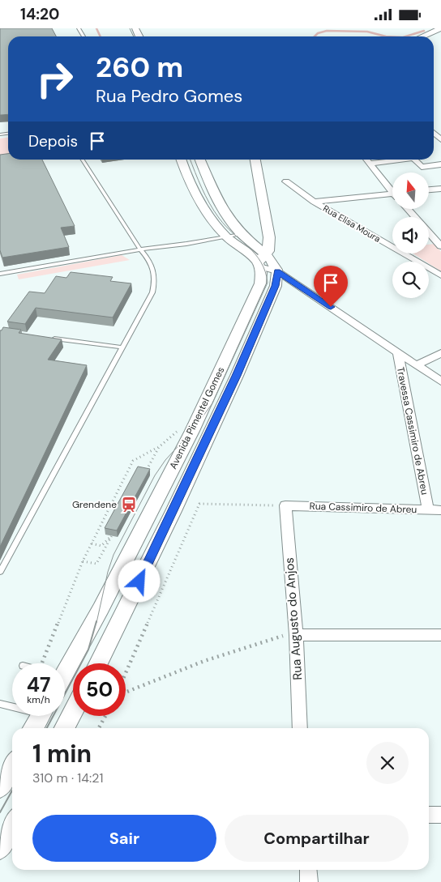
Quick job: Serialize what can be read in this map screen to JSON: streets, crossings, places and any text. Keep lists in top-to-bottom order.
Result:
{
  "streets": {
    "main road": ["Avenida Pimentel Gomes"],
    "street": [
      "Rua Elisa Moura",
      "Travessa Cassimiro de Abreu",
      "Rua Cassimiro de Abreu",
      "Rua Augusto do Anjos"
    ]
  },
  "crossings": [
    ["Travessa Cassimiro de Abreu", "Rua Cassimiro de Abreu"],
    ["Rua Cassimiro de Abreu", "Rua Augusto do Anjos"]
  ],
  "places": {
    "station": ["Grendene"]
  },
  "north": "top",
  "page": {
    "status": "14:20",
    "turn": ["260 m", "Rua Pedro Gomes"],
    "then": "Depois",
    "speed": "47 km/h",
    "limit": "50",
    "heading": ["1 min", "310 m · 14:21"],
    "buttons": ["Sair", "Compartilhar"]
  }
}
